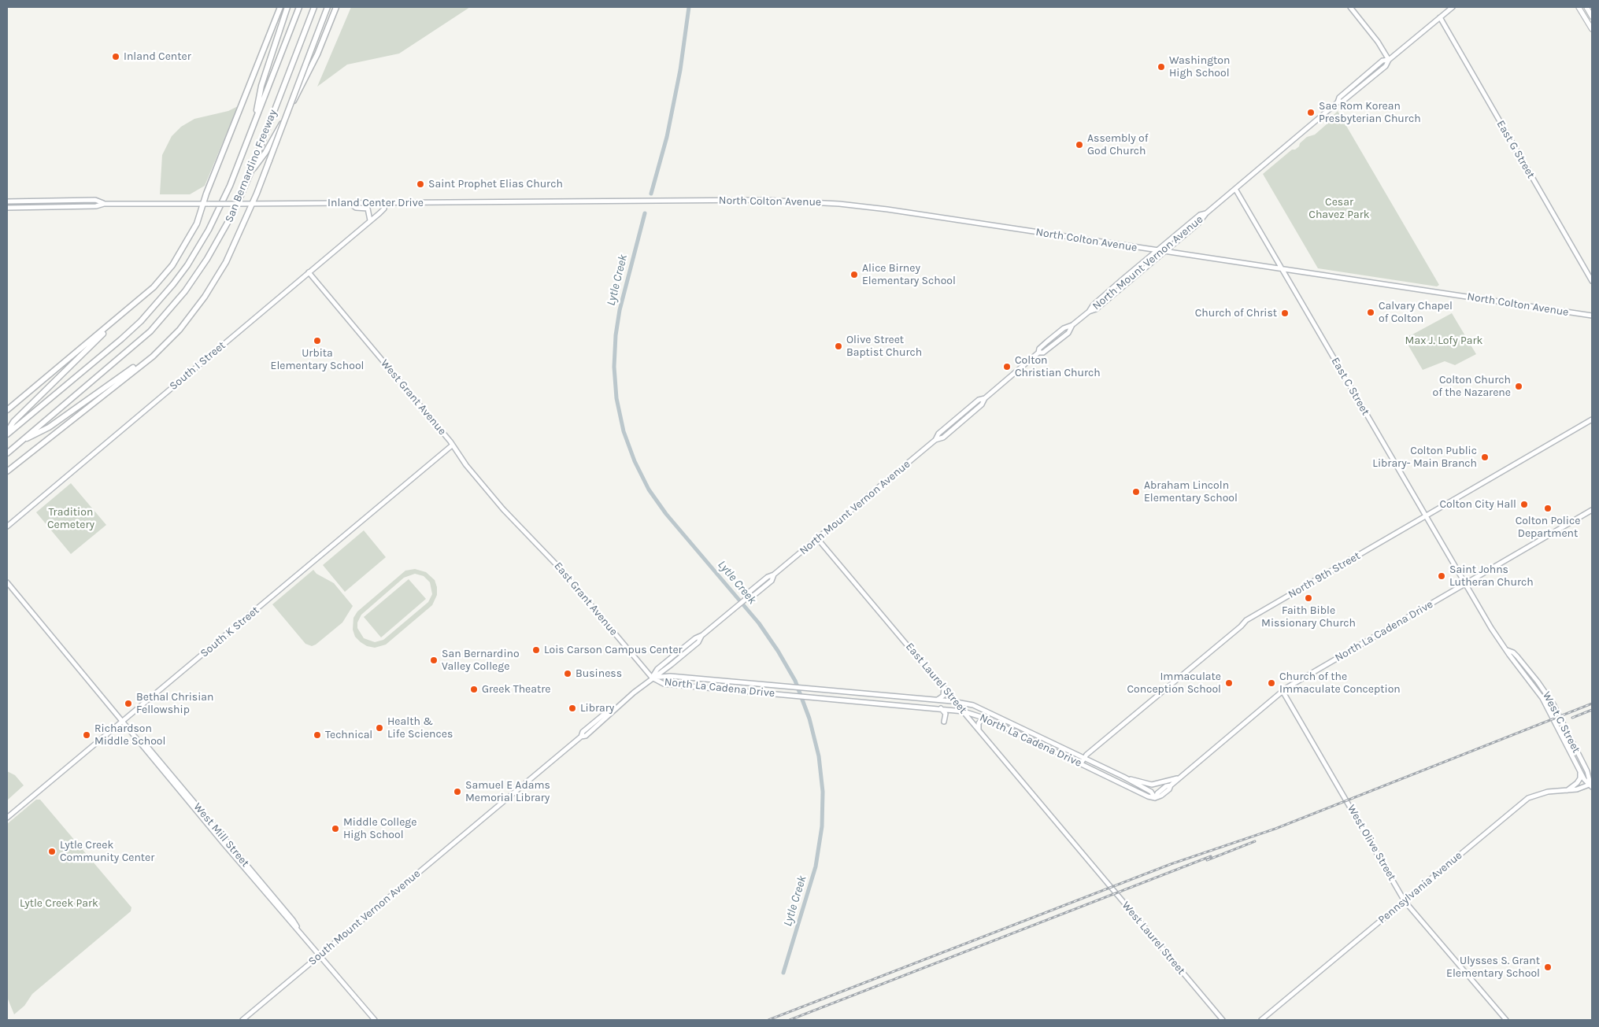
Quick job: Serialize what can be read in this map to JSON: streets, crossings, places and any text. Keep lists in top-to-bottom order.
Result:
{
  "streets": {
    "highway": ["San Bernardino Freeway"],
    "street": [
      "East G Street",
      "North Colton Avenue",
      "Inland Center Drive",
      "North Mount Vernon Avenue",
      "South I Street",
      "East C Street",
      "West Grant Avenue",
      "North 9th Street",
      "East Grant Avenue",
      "North La Cadena Drive",
      "South K Street",
      "East Laurel Street",
      "West C Street",
      "West Mill Street",
      "West Olive Street",
      "Pennsylvania Avenue",
      "South Mount Vernon Avenue",
      "West Laurel Street"
    ]
  },
  "crossings": [
    ["East G Street", "North Mount Vernon Avenue"],
    ["North Colton Avenue", "Inland Center Drive"],
    ["North Colton Avenue", "North Mount Vernon Avenue"],
    ["North Colton Avenue", "East C Street"],
    ["Inland Center Drive", "South I Street"],
    ["North Mount Vernon Avenue", "East C Street"],
    ["North Mount Vernon Avenue", "East Grant Avenue"],
    ["North Mount Vernon Avenue", "North La Cadena Drive"],
    ["North Mount Vernon Avenue", "East Laurel Street"],
    ["North Mount Vernon Avenue", "South Mount Vernon Avenue"],
    ["South I Street", "West Grant Avenue"],
    ["East C Street", "North 9th Street"],
    ["East C Street", "North La Cadena Drive"],
    ["East C Street", "West C Street"],
    ["West Grant Avenue", "East Grant Avenue"],
    ["West Grant Avenue", "South K Street"],
    ["North 9th Street", "North La Cadena Drive"],
    ["East Grant Avenue", "North La Cadena Drive"],
    ["North La Cadena Drive", "East Laurel Street"],
    ["North La Cadena Drive", "West C Street"],
    ["North La Cadena Drive", "West Olive Street"],
    ["South K Street", "West Mill Street"],
    ["East Laurel Street", "West Laurel Street"],
    ["West C Street", "Pennsylvania Avenue"],
    ["West Mill Street", "South Mount Vernon Avenue"],
    ["West Olive Street", "Pennsylvania Avenue"]
  ],
  "water": ["Lytle Creek"],
  "parks": [
    "Cesar Chavez Park",
    "Max J. Lofy Park",
    "Tradition Cemetery",
    "Lytle Creek Park"
  ],
  "places": [
    "Inland Center",
    "Washington High School",
    "Sae Rom Korean Presbyterian Church",
    "Assembly of God Church",
    "Saint Prophet Elias Church",
    "Alice Birney Elementary School",
    "Calvary Chapel of Colton",
    "Church of Christ",
    "Urbita Elementary School",
    "Olive Street Baptist Church",
    "Colton Christian Church",
    "Colton Church of the Nazarene",
    "Colton Public Library- Main Branch",
    "Abraham Lincoln Elementary School",
    "Colton City Hall",
    "Colton Police Department",
    "Saint Johns Lutheran Church",
    "Faith Bible Missionary Church",
    "Lois Carson Campus Center",
    "San Bernardino Valley College",
    "Business",
    "Immaculate Conception School",
    "Church of the Immaculate Conception",
    "Greek Theatre",
    "Bethal Chrisian Fellowship",
    "Library",
    "Health & Life Sciences",
    "Richardson Middle School",
    "Technical",
    "Samuel E Adams Memorial Library",
    "Middle College High School",
    "Lytle Creek Community Center",
    "Ulysses S. Grant Elementary School"
  ]
}
